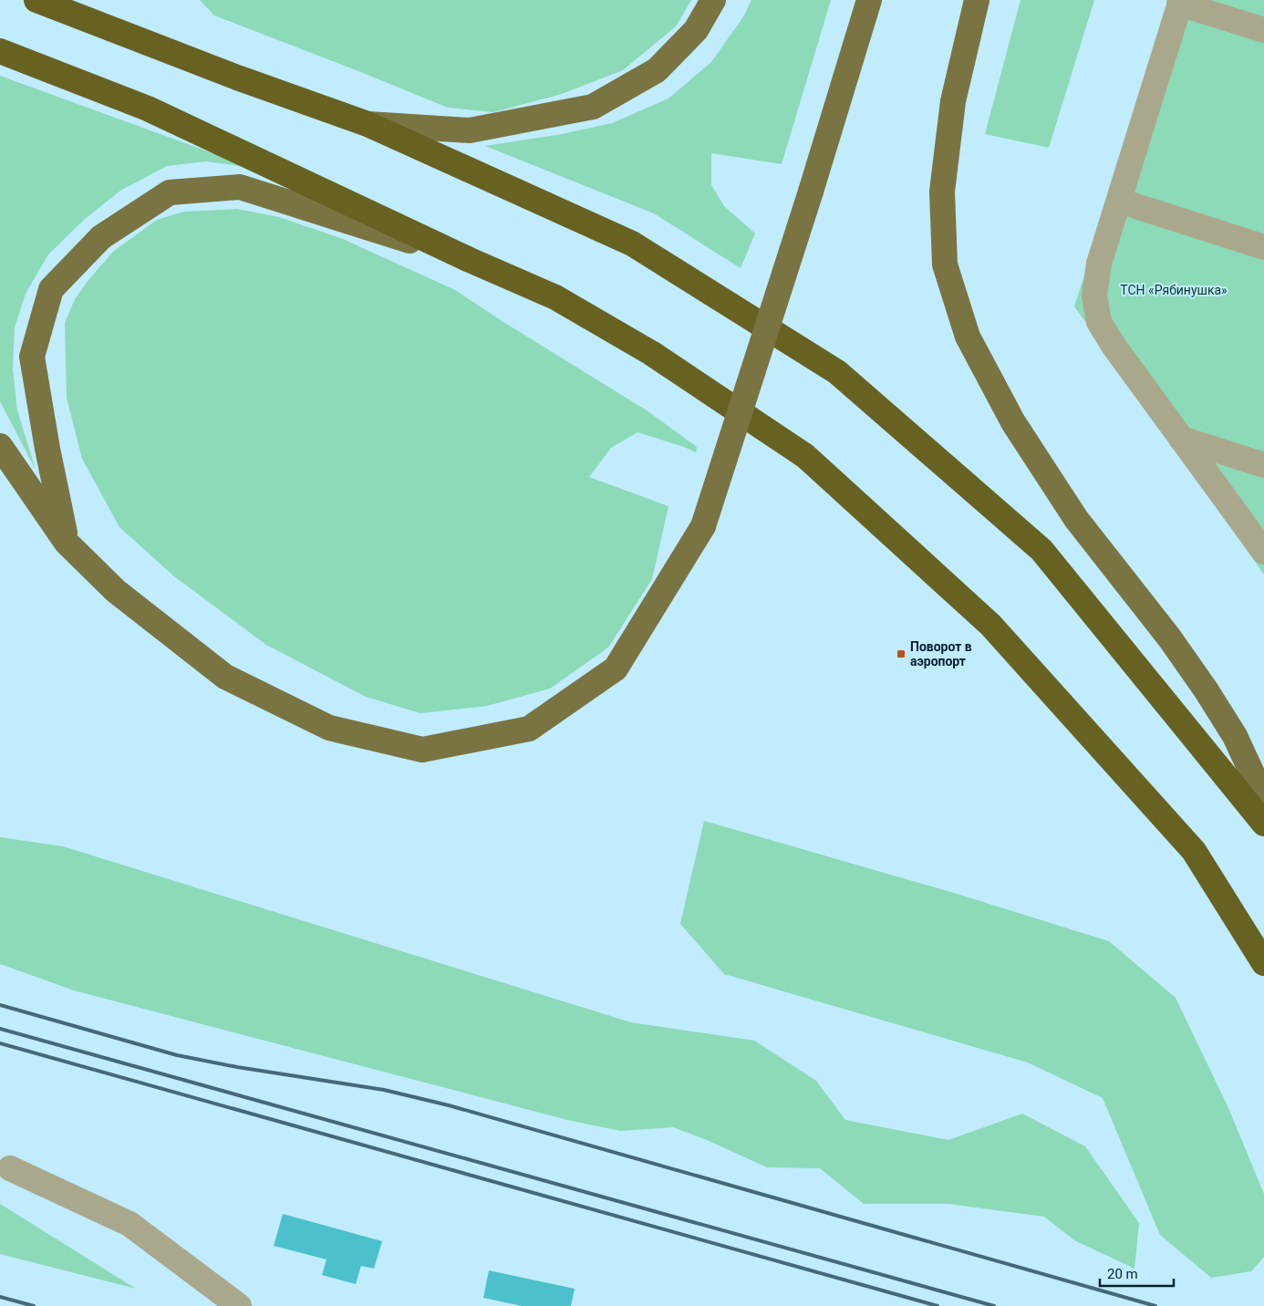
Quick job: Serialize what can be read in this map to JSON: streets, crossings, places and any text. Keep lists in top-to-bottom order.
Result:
{
  "parks": ["ТСН «Рябинушка»"],
  "places": {
    "transit": ["Поворот в аэропорт"]
  },
  "scale_bar": "20 m"
}
